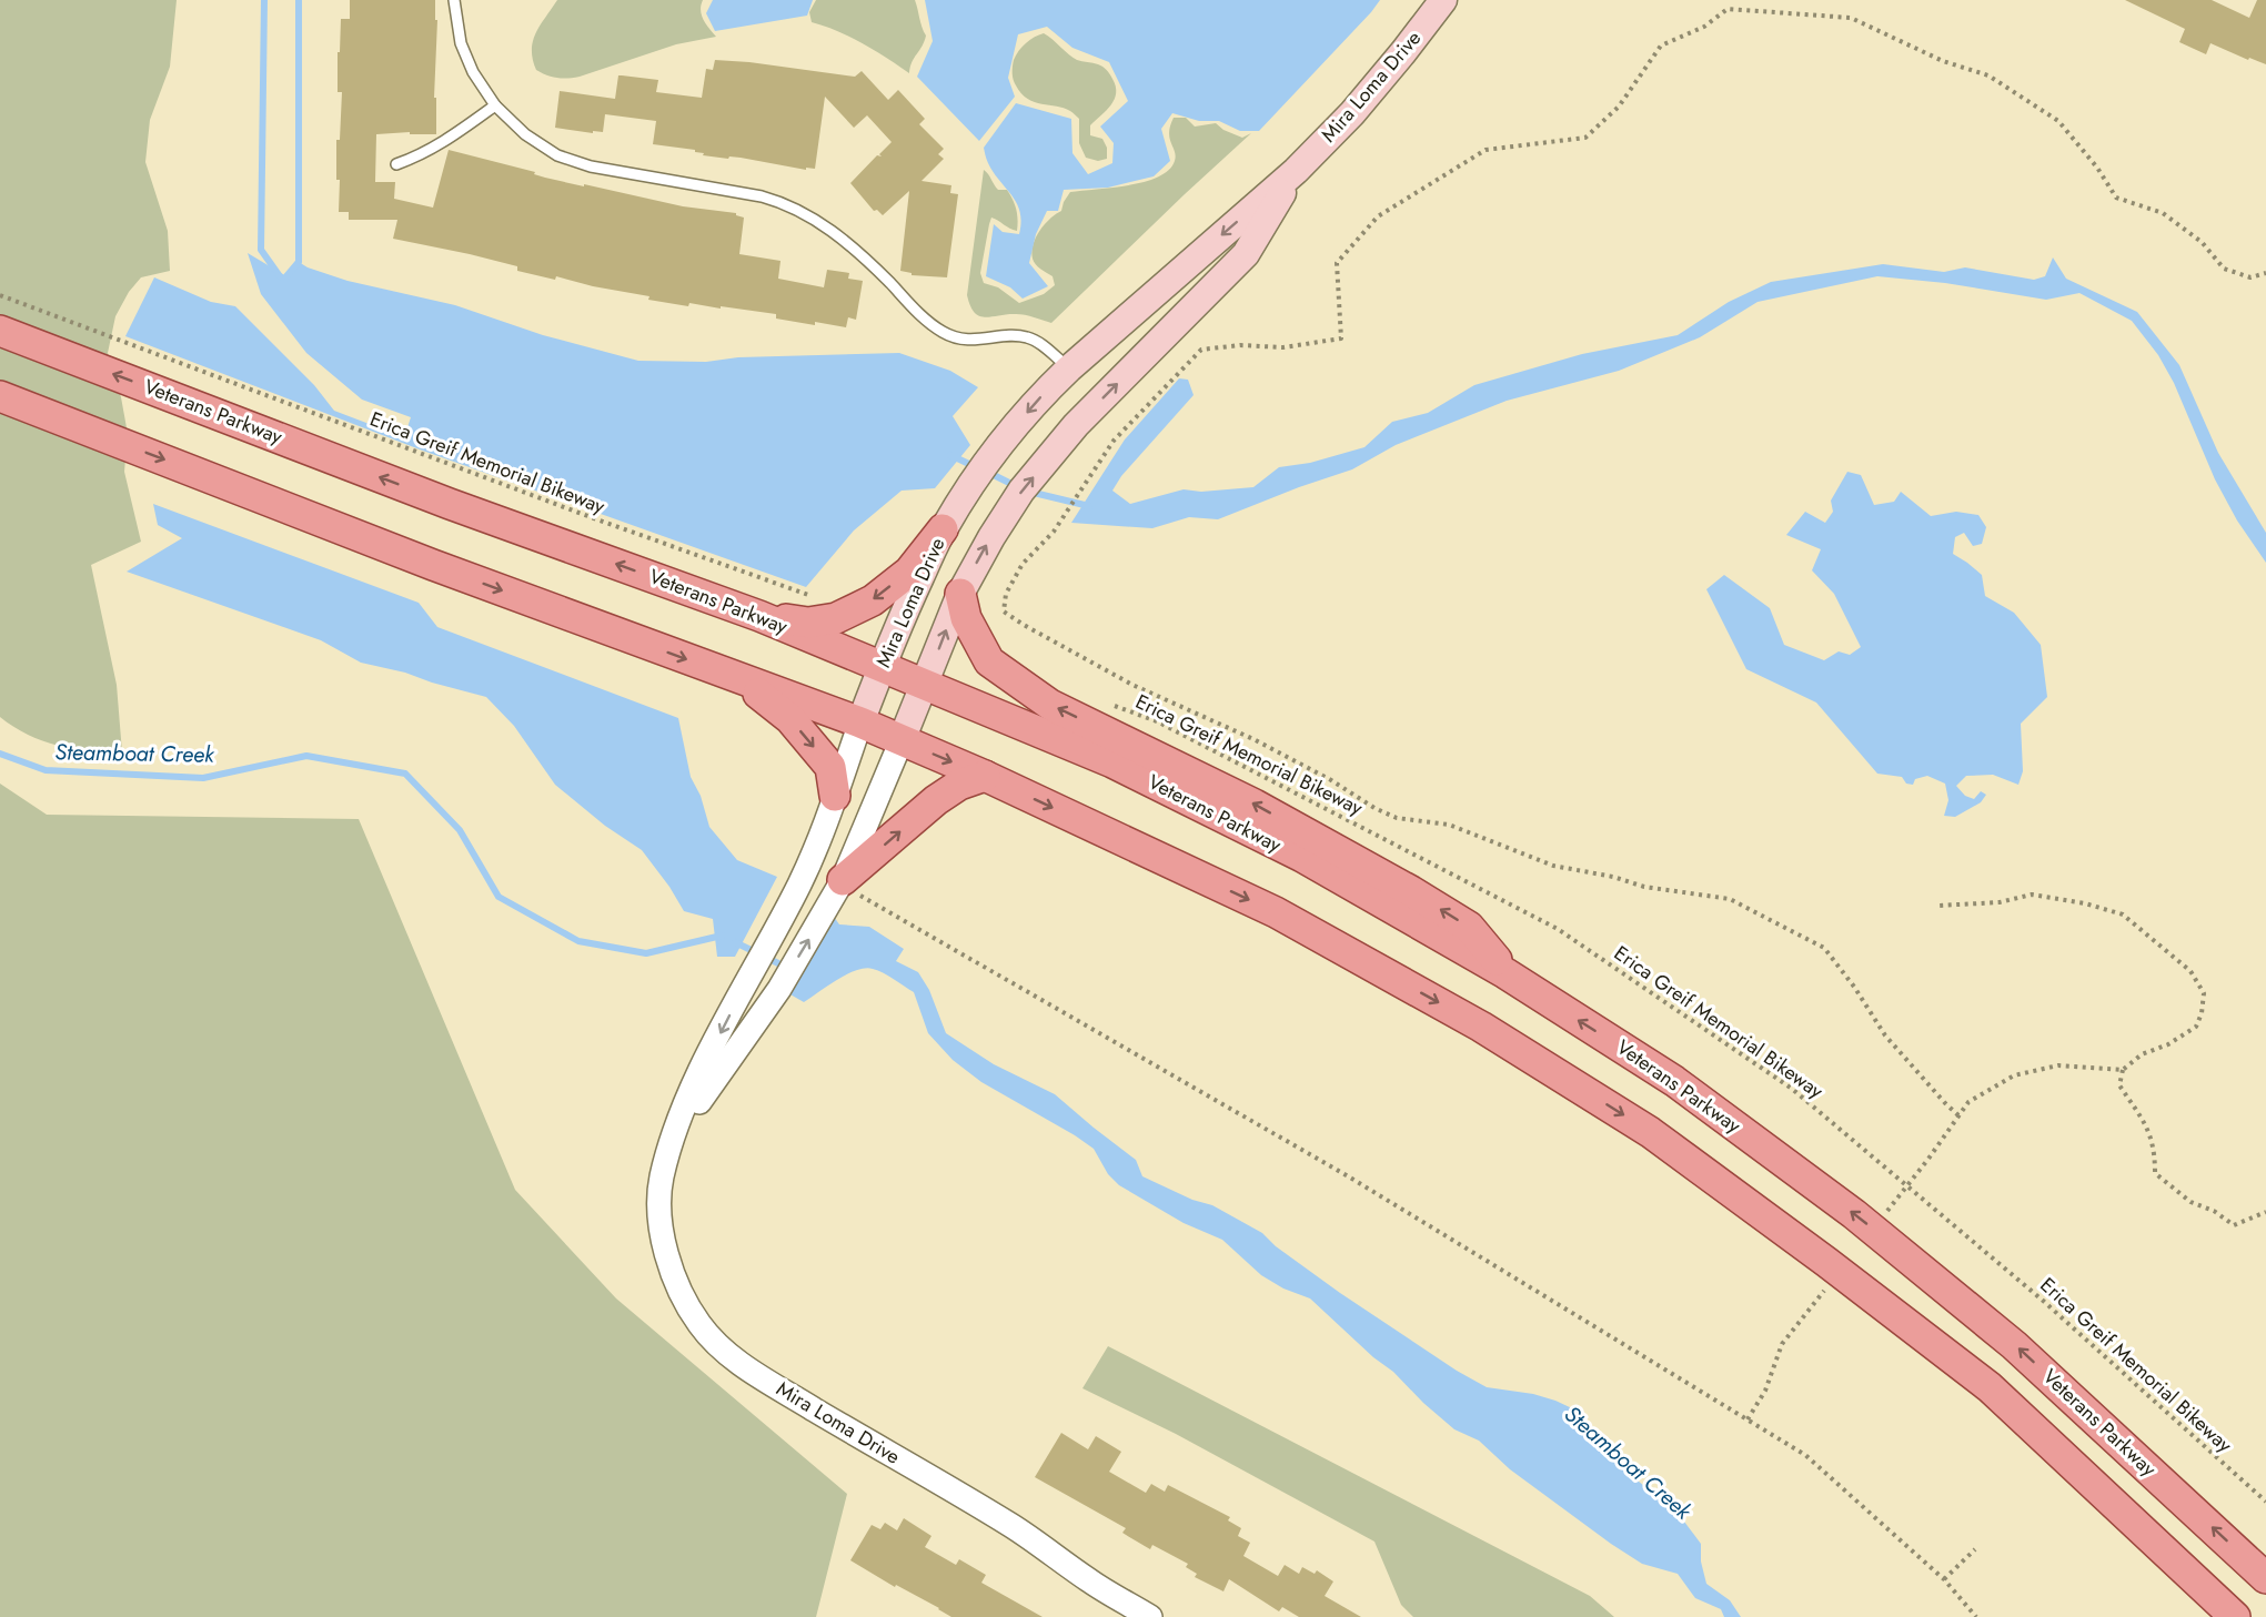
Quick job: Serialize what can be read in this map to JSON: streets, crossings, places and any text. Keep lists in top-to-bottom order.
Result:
{
  "streets": {
    "main road": ["Mira Loma Drive", "Veterans Parkway"],
    "path": ["Erica Greif Memorial Bikeway"]
  },
  "crossings": [
    ["Mira Loma Drive", "Veterans Parkway"]
  ],
  "water": ["Steamboat Creek"]
}
